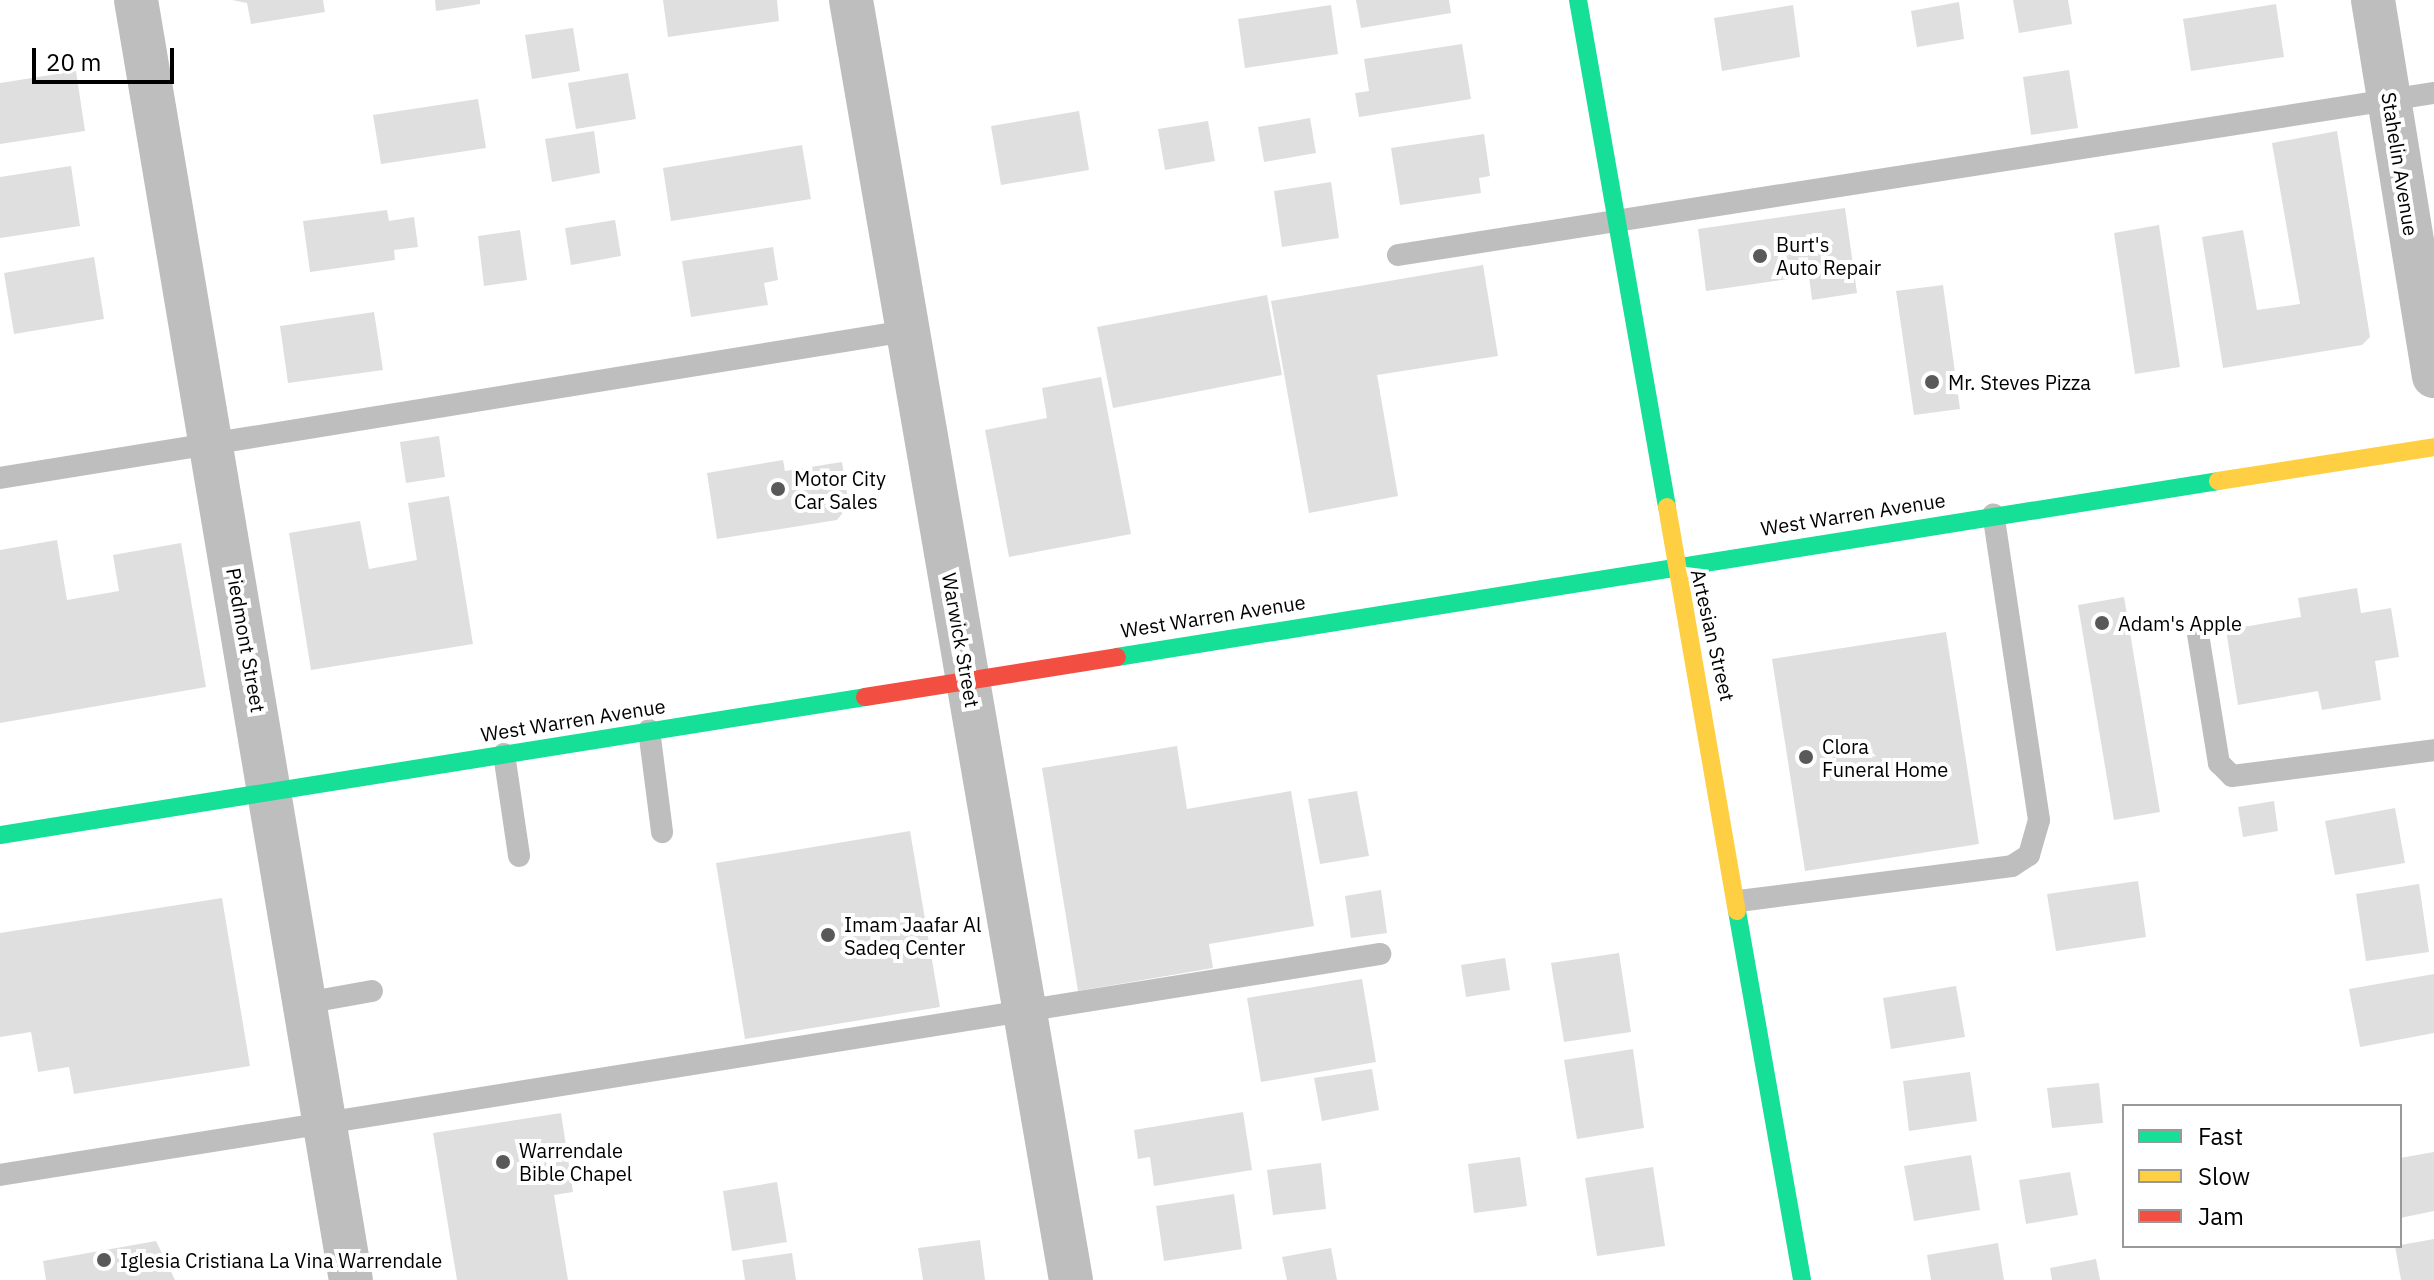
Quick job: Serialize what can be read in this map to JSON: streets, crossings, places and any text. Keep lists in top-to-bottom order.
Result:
{
  "streets": {
    "main road": ["West Warren Avenue", "Artesian Street"],
    "street": ["Stahelin Avenue", "Piedmont Street", "Warwick Street"]
  },
  "crossings": [
    ["West Warren Avenue", "Artesian Street"],
    ["West Warren Avenue", "Piedmont Street"],
    ["West Warren Avenue", "Warwick Street"]
  ],
  "places": [
    "Burt's Auto Repair",
    "Mr. Steves Pizza",
    "Motor City Car Sales",
    "Adam's Apple",
    "Clora Funeral Home",
    "Imam Jaafar Al Sadeq Center",
    "Warrendale Bible Chapel",
    "Iglesia Cristiana La Vina Warrendale"
  ],
  "legend": ["Fast", "Slow", "Jam"],
  "scale_bar": "20 m"
}
